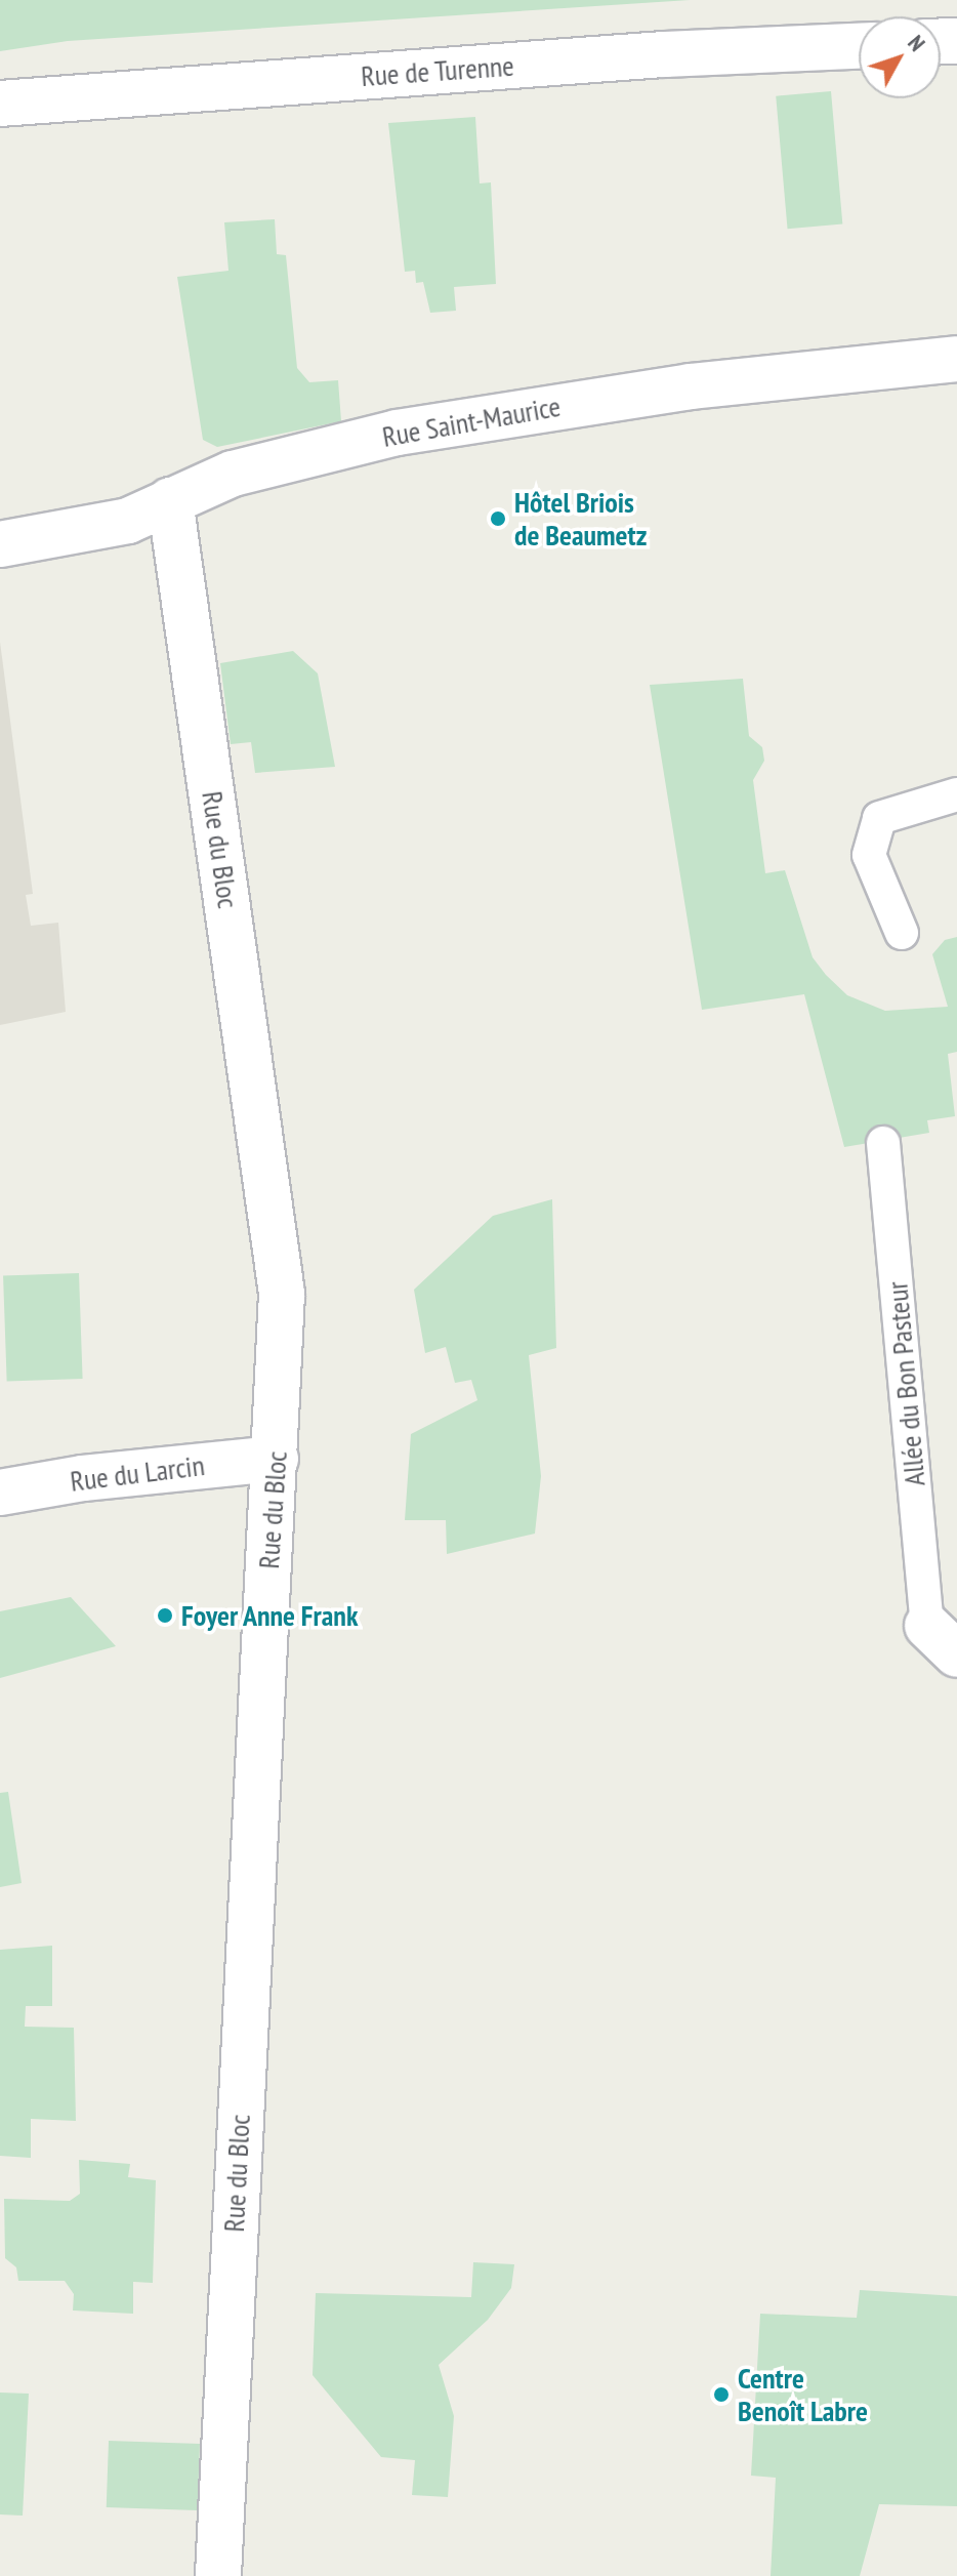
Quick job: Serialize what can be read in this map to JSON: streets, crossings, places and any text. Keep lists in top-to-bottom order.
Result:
{
  "streets": {
    "street": [
      "Rue de Turenne",
      "Rue Saint-Maurice",
      "Rue du Bloc",
      "Rue du Larcin"
    ],
    "lane": ["Allée du Bon Pasteur"]
  },
  "crossings": [
    ["Rue Saint-Maurice", "Rue du Bloc"],
    ["Rue du Bloc", "Rue du Larcin"]
  ],
  "places": ["Hôtel Briois de Beaumetz", "Foyer Anne Frank", "Centre Benoît Labre"],
  "north": "top right"
}
